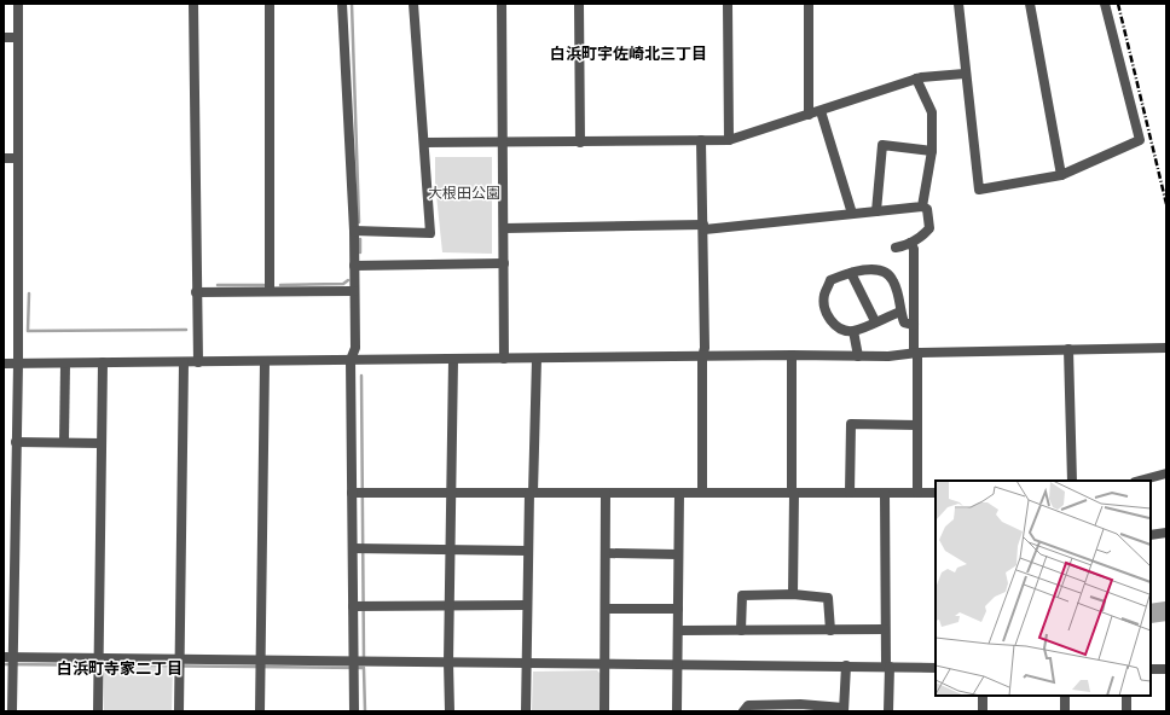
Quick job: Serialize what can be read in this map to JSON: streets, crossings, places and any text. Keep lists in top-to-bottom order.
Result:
{
  "districts": ["白浜町宇佐崎北三丁目", "白浜町寺家二丁目"],
  "parks": ["大根田公園"]
}
